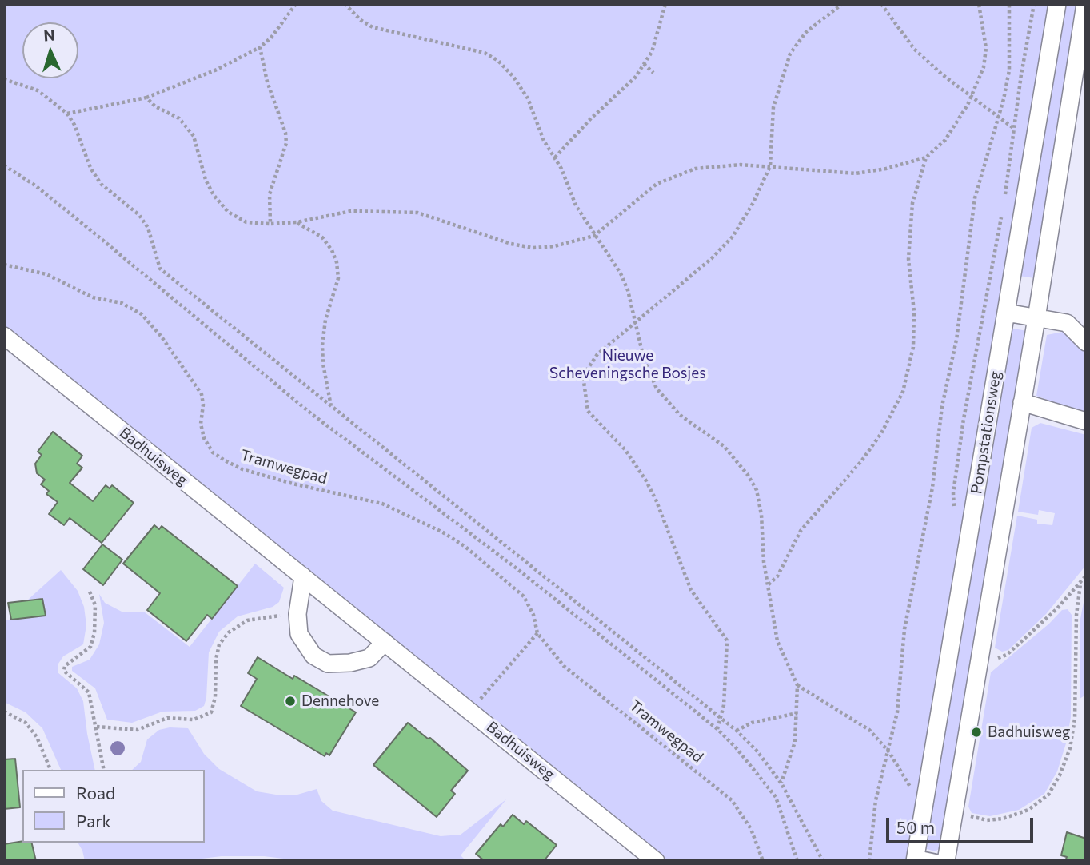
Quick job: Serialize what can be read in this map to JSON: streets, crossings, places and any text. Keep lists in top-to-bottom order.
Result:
{
  "streets": {
    "street": ["Pompstationsweg", "Badhuisweg"],
    "path": ["Tramwegpad"]
  },
  "parks": ["Nieuwe Scheveningsche Bosjes"],
  "places": ["Dennehove", "Badhuisweg"],
  "legend": ["Road", "Park"],
  "scale_bar": "50 m",
  "north": "top"
}
